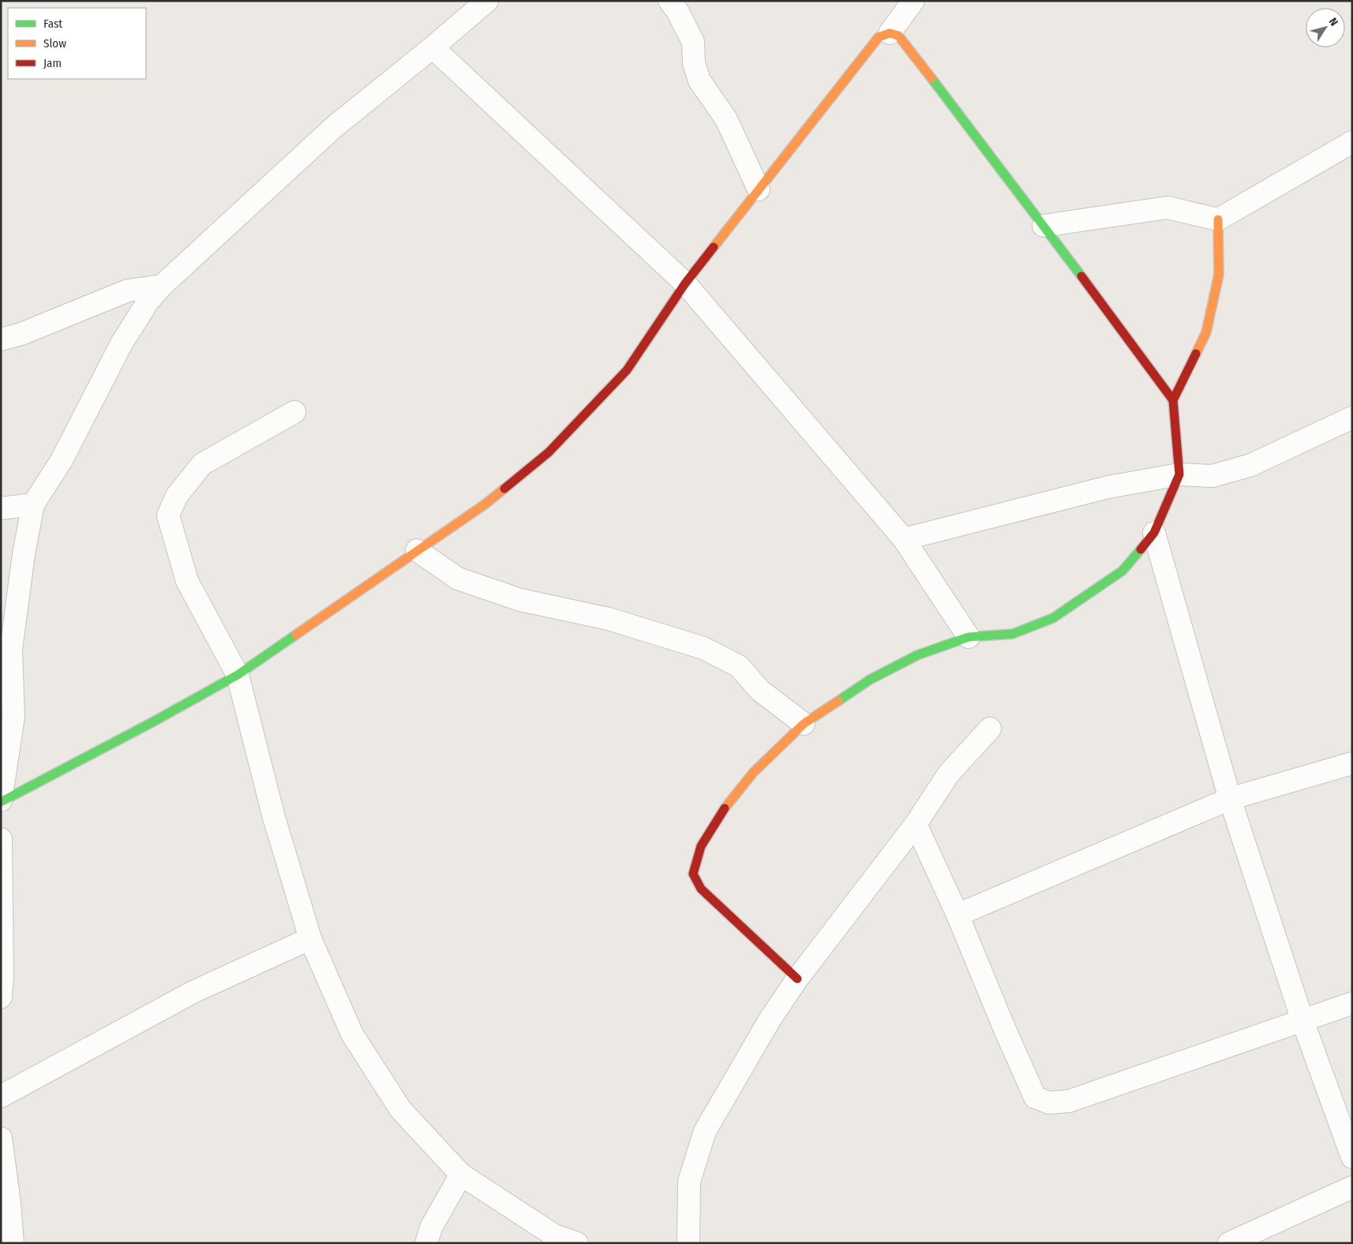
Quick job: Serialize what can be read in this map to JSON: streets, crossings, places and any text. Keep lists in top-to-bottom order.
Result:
{
  "legend": ["Fast", "Slow", "Jam"],
  "north": "top right"
}
